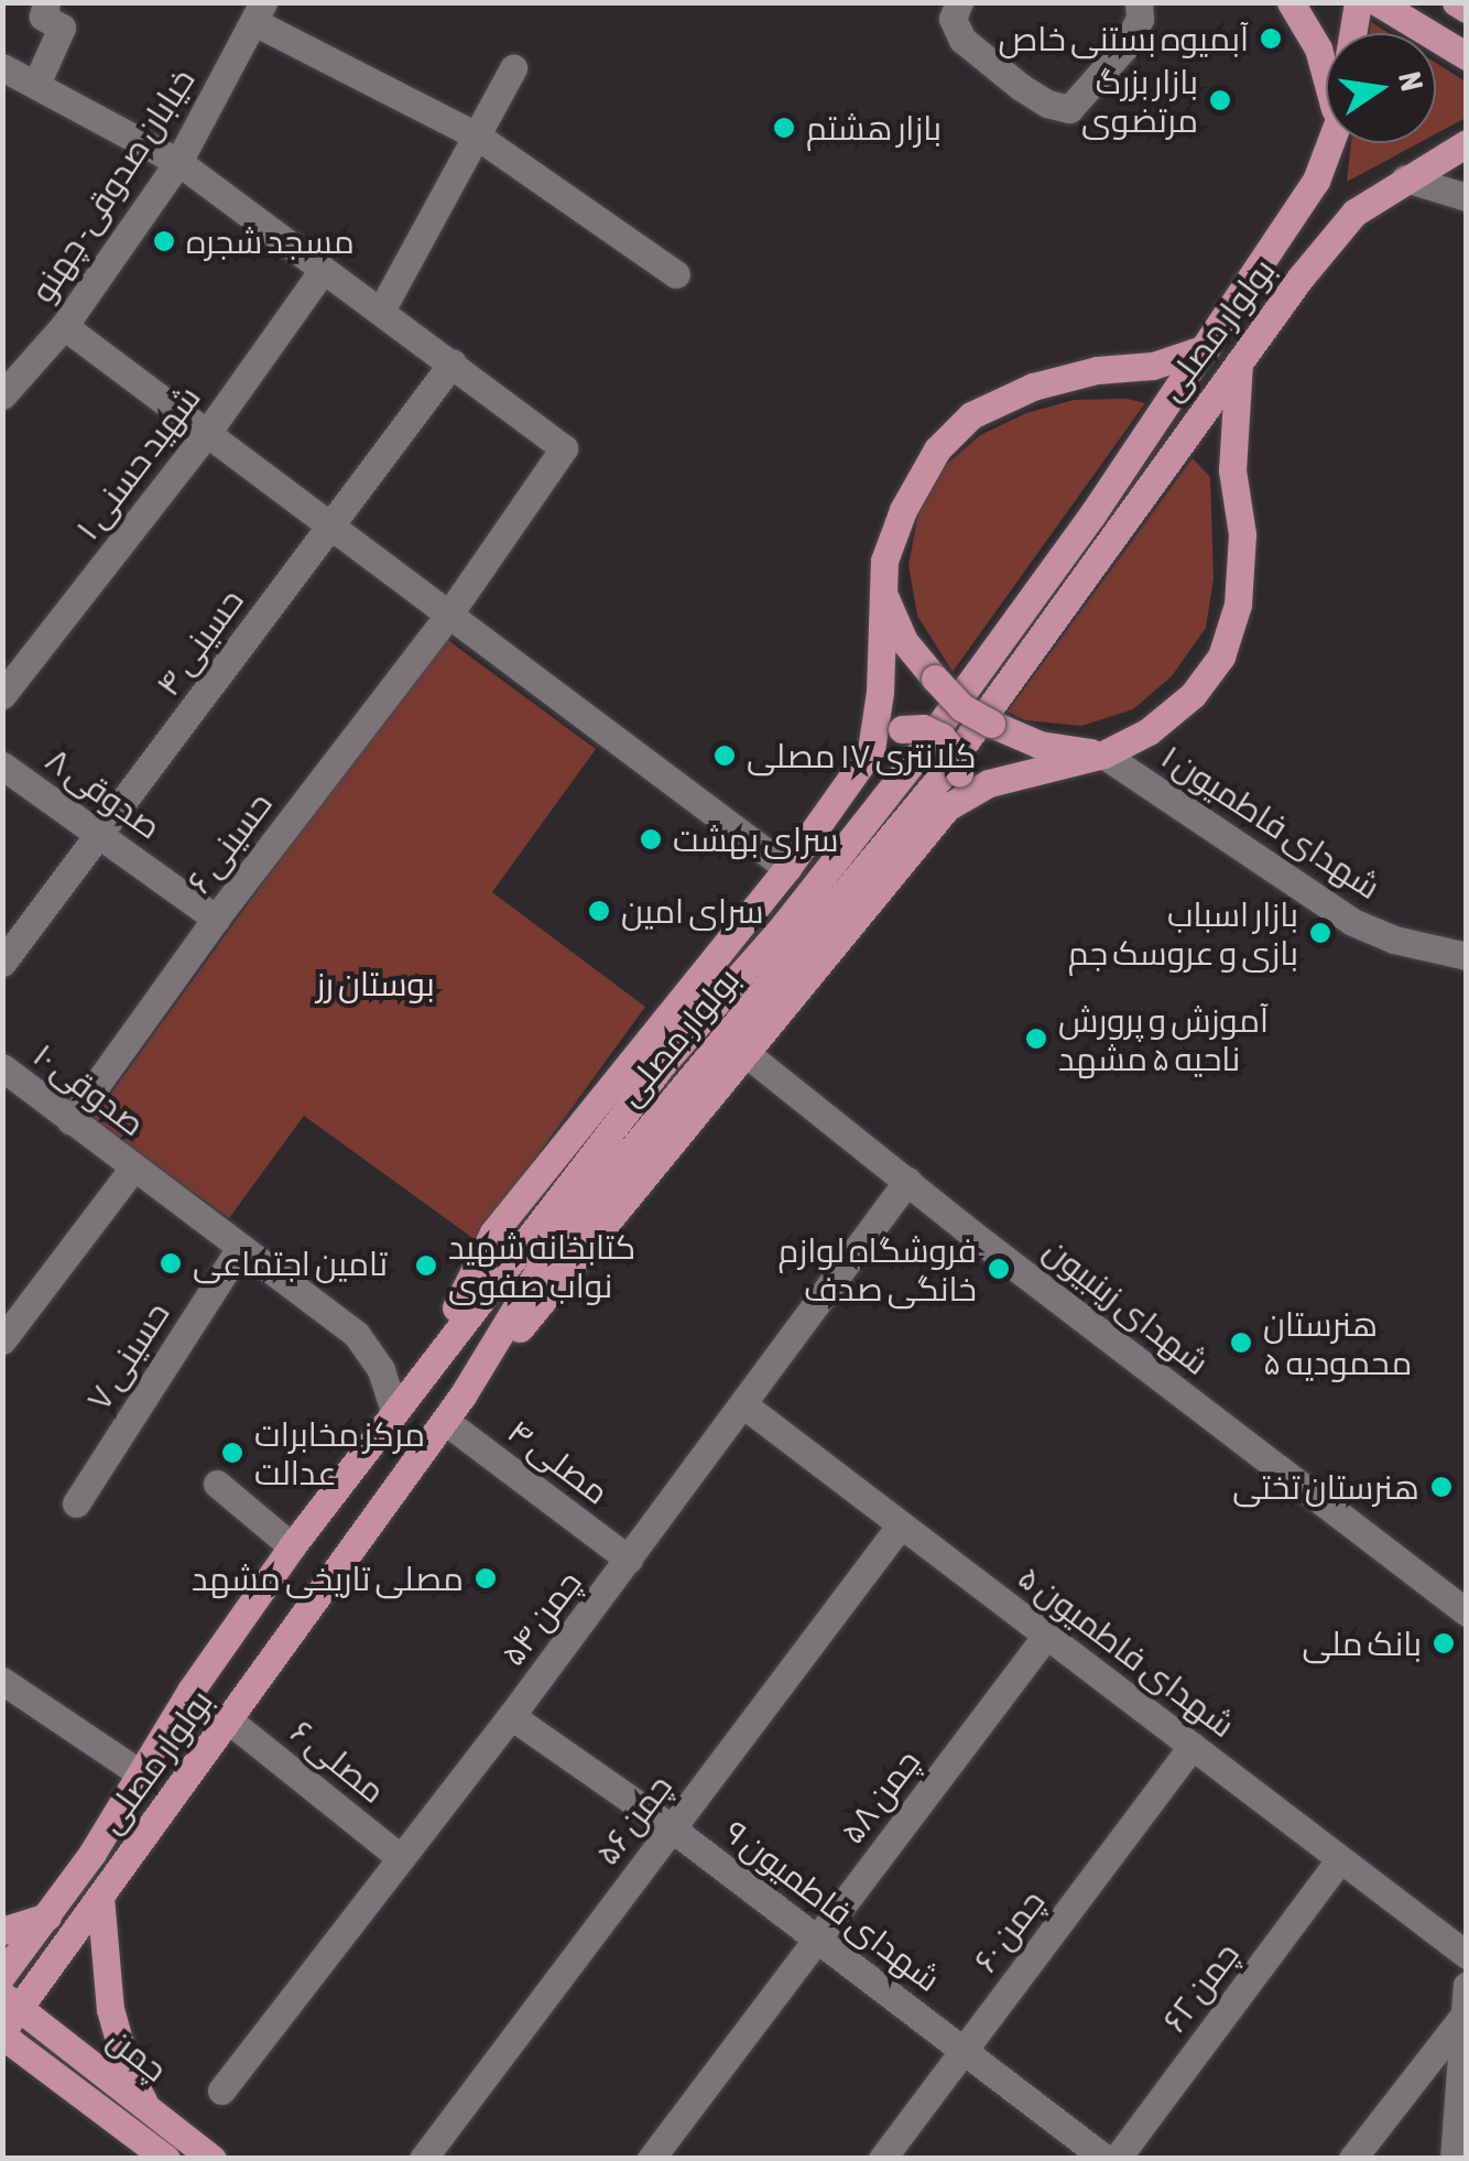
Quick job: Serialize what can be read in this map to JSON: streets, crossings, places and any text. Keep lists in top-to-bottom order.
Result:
{
  "streets": {
    "main road": ["بولوار مصلی", "چمن"],
    "street": [
      "خیابان صدوقی- چهنو",
      "شهید حسنی ۱",
      "حسینی ۴",
      "صدوقی ۸",
      "شهدای فاطمیون ۱",
      "حسینی ۶",
      "صدوقی ۱۰",
      "شهدای زینبیون",
      "حسینی ۷",
      "مصلی ۴",
      "چمن ۵۴",
      "شهدای فاطمیون ۵",
      "مصلی ۶",
      "چمن ۵۸",
      "چمن ۵۶",
      "شهدای فاطمیون ۹",
      "چمن ۶۰",
      "چمن ۶۲"
    ]
  },
  "crossings": [
    ["بولوار مصلی", "صدوقی ۱۰"],
    ["بولوار مصلی", "مصلی ۴"],
    ["بولوار مصلی", "مصلی ۶"],
    ["بولوار مصلی", "چمن"],
    ["حسینی ۴", "صدوقی ۸"],
    ["حسینی ۴", "حسینی ۶"],
    ["صدوقی ۸", "حسینی ۶"],
    ["حسینی ۶", "صدوقی ۱۰"],
    ["صدوقی ۱۰", "حسینی ۷"],
    ["شهدای زینبیون", "چمن ۵۴"],
    ["مصلی ۴", "چمن ۵۴"],
    ["چمن ۵۴", "شهدای فاطمیون ۵"],
    ["چمن ۵۴", "مصلی ۶"],
    ["چمن ۵۴", "شهدای فاطمیون ۹"],
    ["شهدای فاطمیون ۵", "چمن ۵۸"],
    ["شهدای فاطمیون ۵", "چمن ۵۶"],
    ["شهدای فاطمیون ۵", "چمن ۶۰"],
    ["شهدای فاطمیون ۵", "چمن ۶۲"],
    ["چمن ۵۸", "شهدای فاطمیون ۹"],
    ["چمن ۵۶", "شهدای فاطمیون ۹"],
    ["شهدای فاطمیون ۹", "چمن ۶۰"]
  ],
  "parks": ["بوستان رز"],
  "places": [
    "آبمیوه بستنی خاص",
    "بازار بزرگ مرتضوی",
    "بازار هشتم",
    "مسجد شجره",
    "کلانتری ۱۷ مصلی",
    "سرای بهشت",
    "سرای امین",
    "بازار اسباب بازی و عروسک جم",
    "آموزش و پرورش ناحیه ۵ مشهد",
    "تامین اجتماعی",
    "کتابخانه شهید نواب صفوی",
    "فروشگاه لوازم خانگی صدف",
    "هنرستان محمودیه ۵",
    "مرکز مخابرات عدالت",
    "هنرستان تختی",
    "مصلی تاریخی مشهد",
    "بانک ملی"
  ],
  "north": "right"
}
